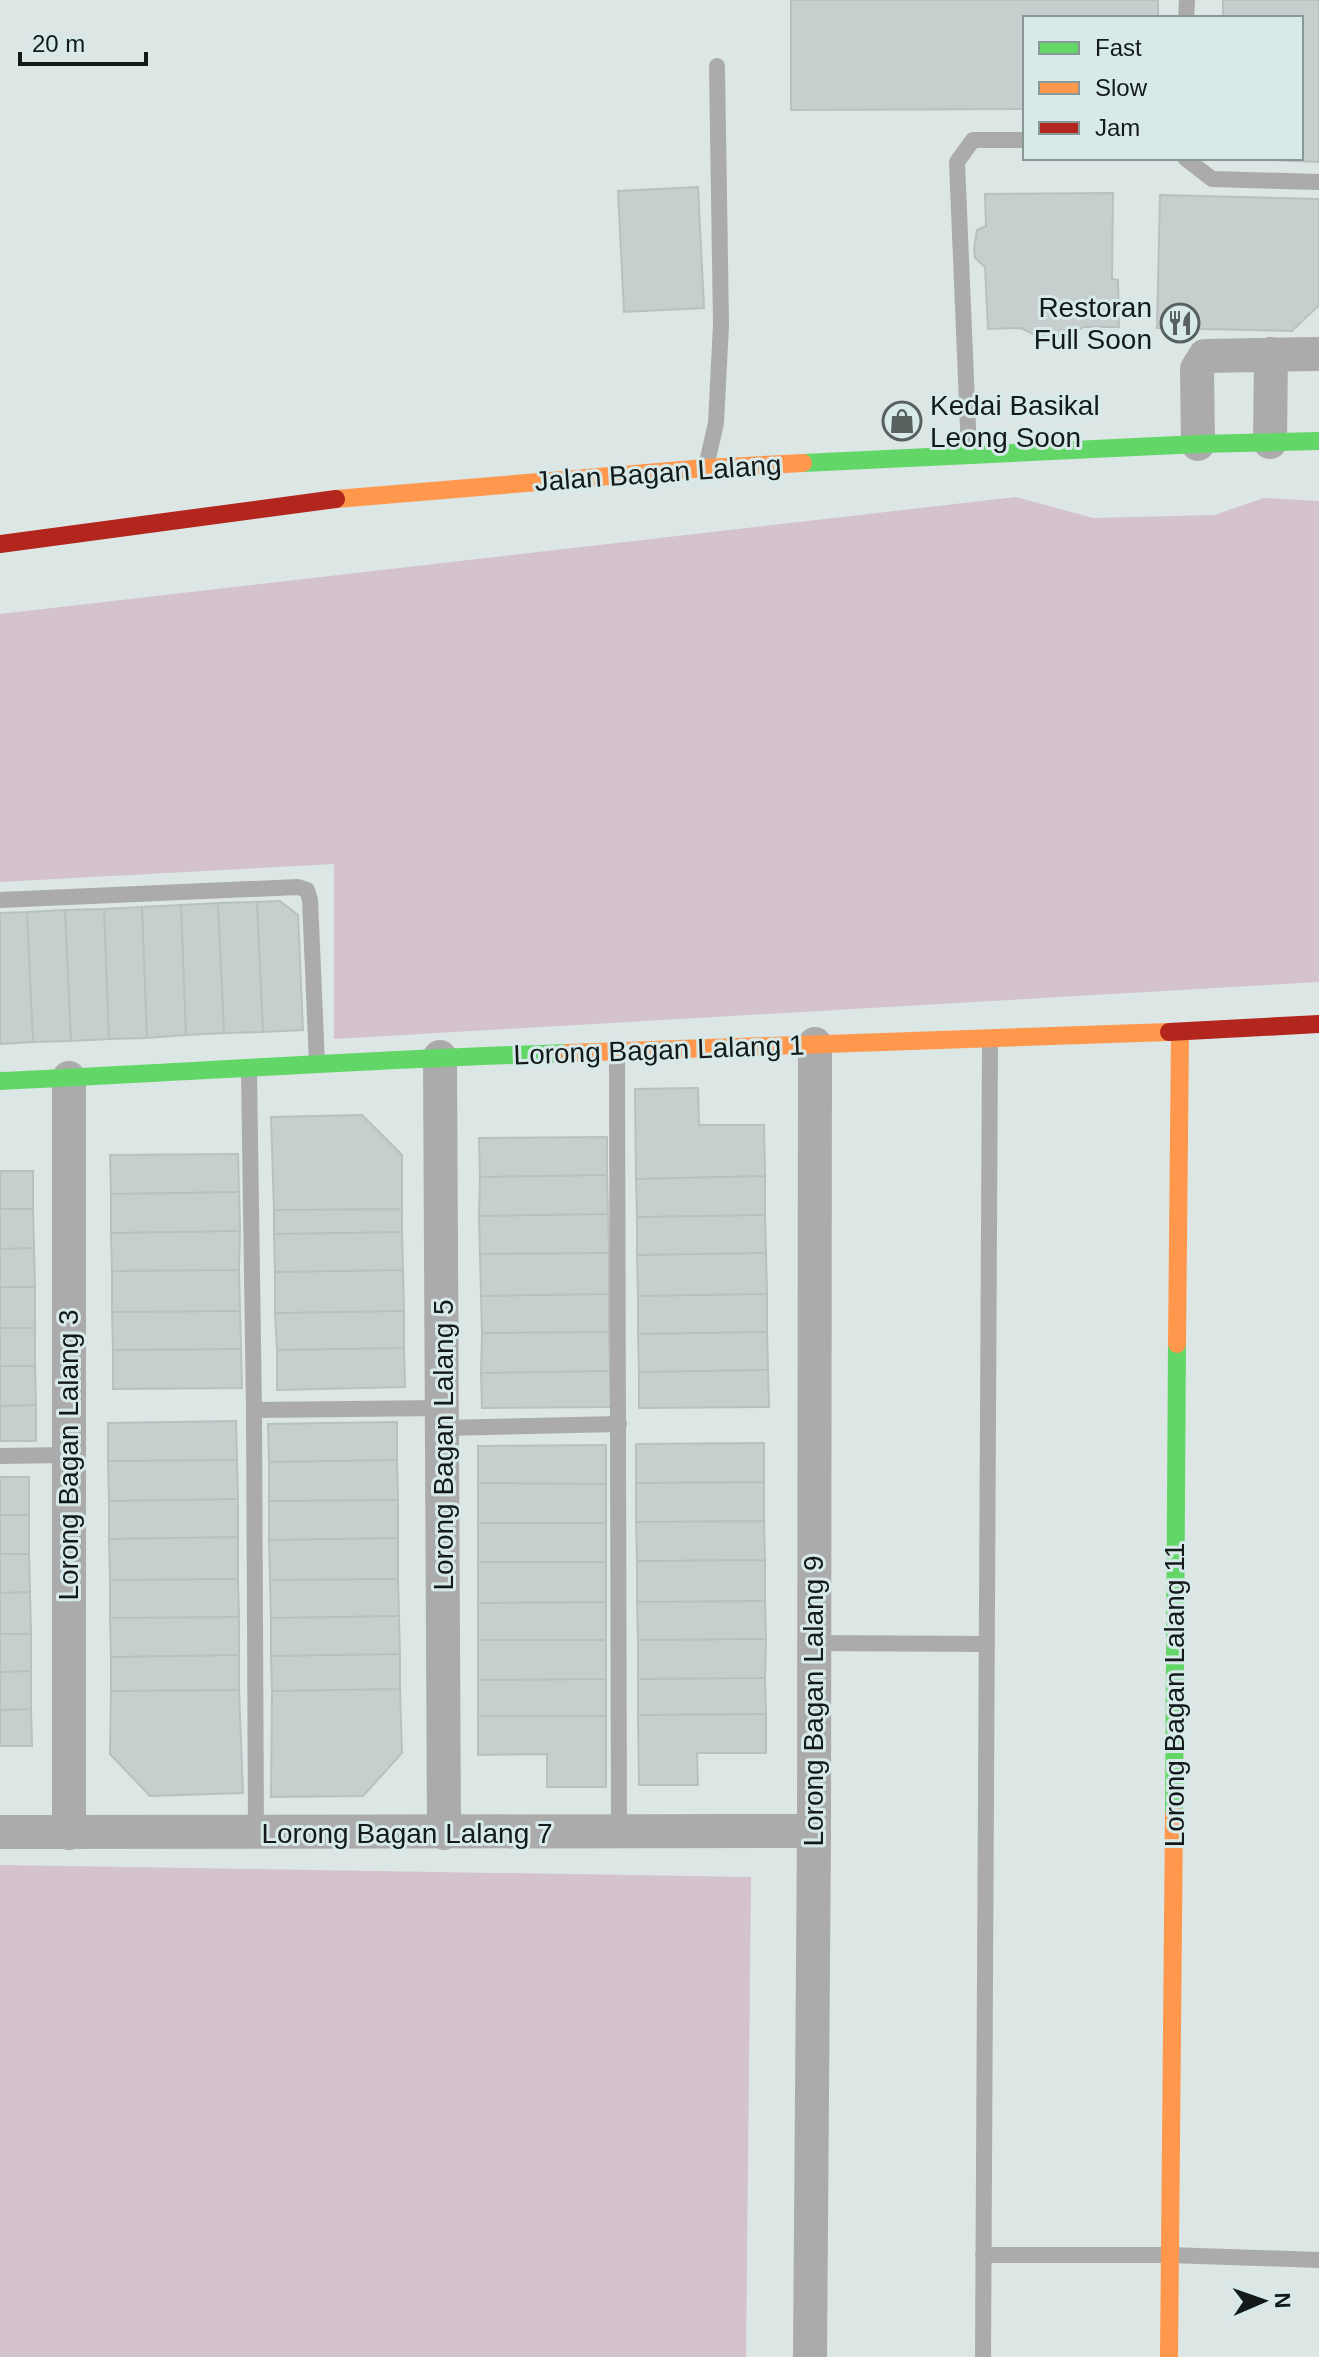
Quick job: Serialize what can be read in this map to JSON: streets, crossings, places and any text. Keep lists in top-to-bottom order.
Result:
{
  "streets": {
    "street": [
      "Jalan Bagan Lalang",
      "Lorong Bagan Lalang 1",
      "Lorong Bagan Lalang 5",
      "Lorong Bagan Lalang 3",
      "Lorong Bagan Lalang 11",
      "Lorong Bagan Lalang 9",
      "Lorong Bagan Lalang 7"
    ]
  },
  "crossings": [
    ["Lorong Bagan Lalang 1", "Lorong Bagan Lalang 5"],
    ["Lorong Bagan Lalang 1", "Lorong Bagan Lalang 3"],
    ["Lorong Bagan Lalang 1", "Lorong Bagan Lalang 11"],
    ["Lorong Bagan Lalang 1", "Lorong Bagan Lalang 9"],
    ["Lorong Bagan Lalang 5", "Lorong Bagan Lalang 7"],
    ["Lorong Bagan Lalang 3", "Lorong Bagan Lalang 7"],
    ["Lorong Bagan Lalang 9", "Lorong Bagan Lalang 7"]
  ],
  "places": {
    "restaurant": ["Restoran Full Soon"],
    "shop": ["Kedai Basikal Leong Soon"]
  },
  "legend": ["Fast", "Slow", "Jam"],
  "scale_bar": "20 m",
  "north": "right"
}
